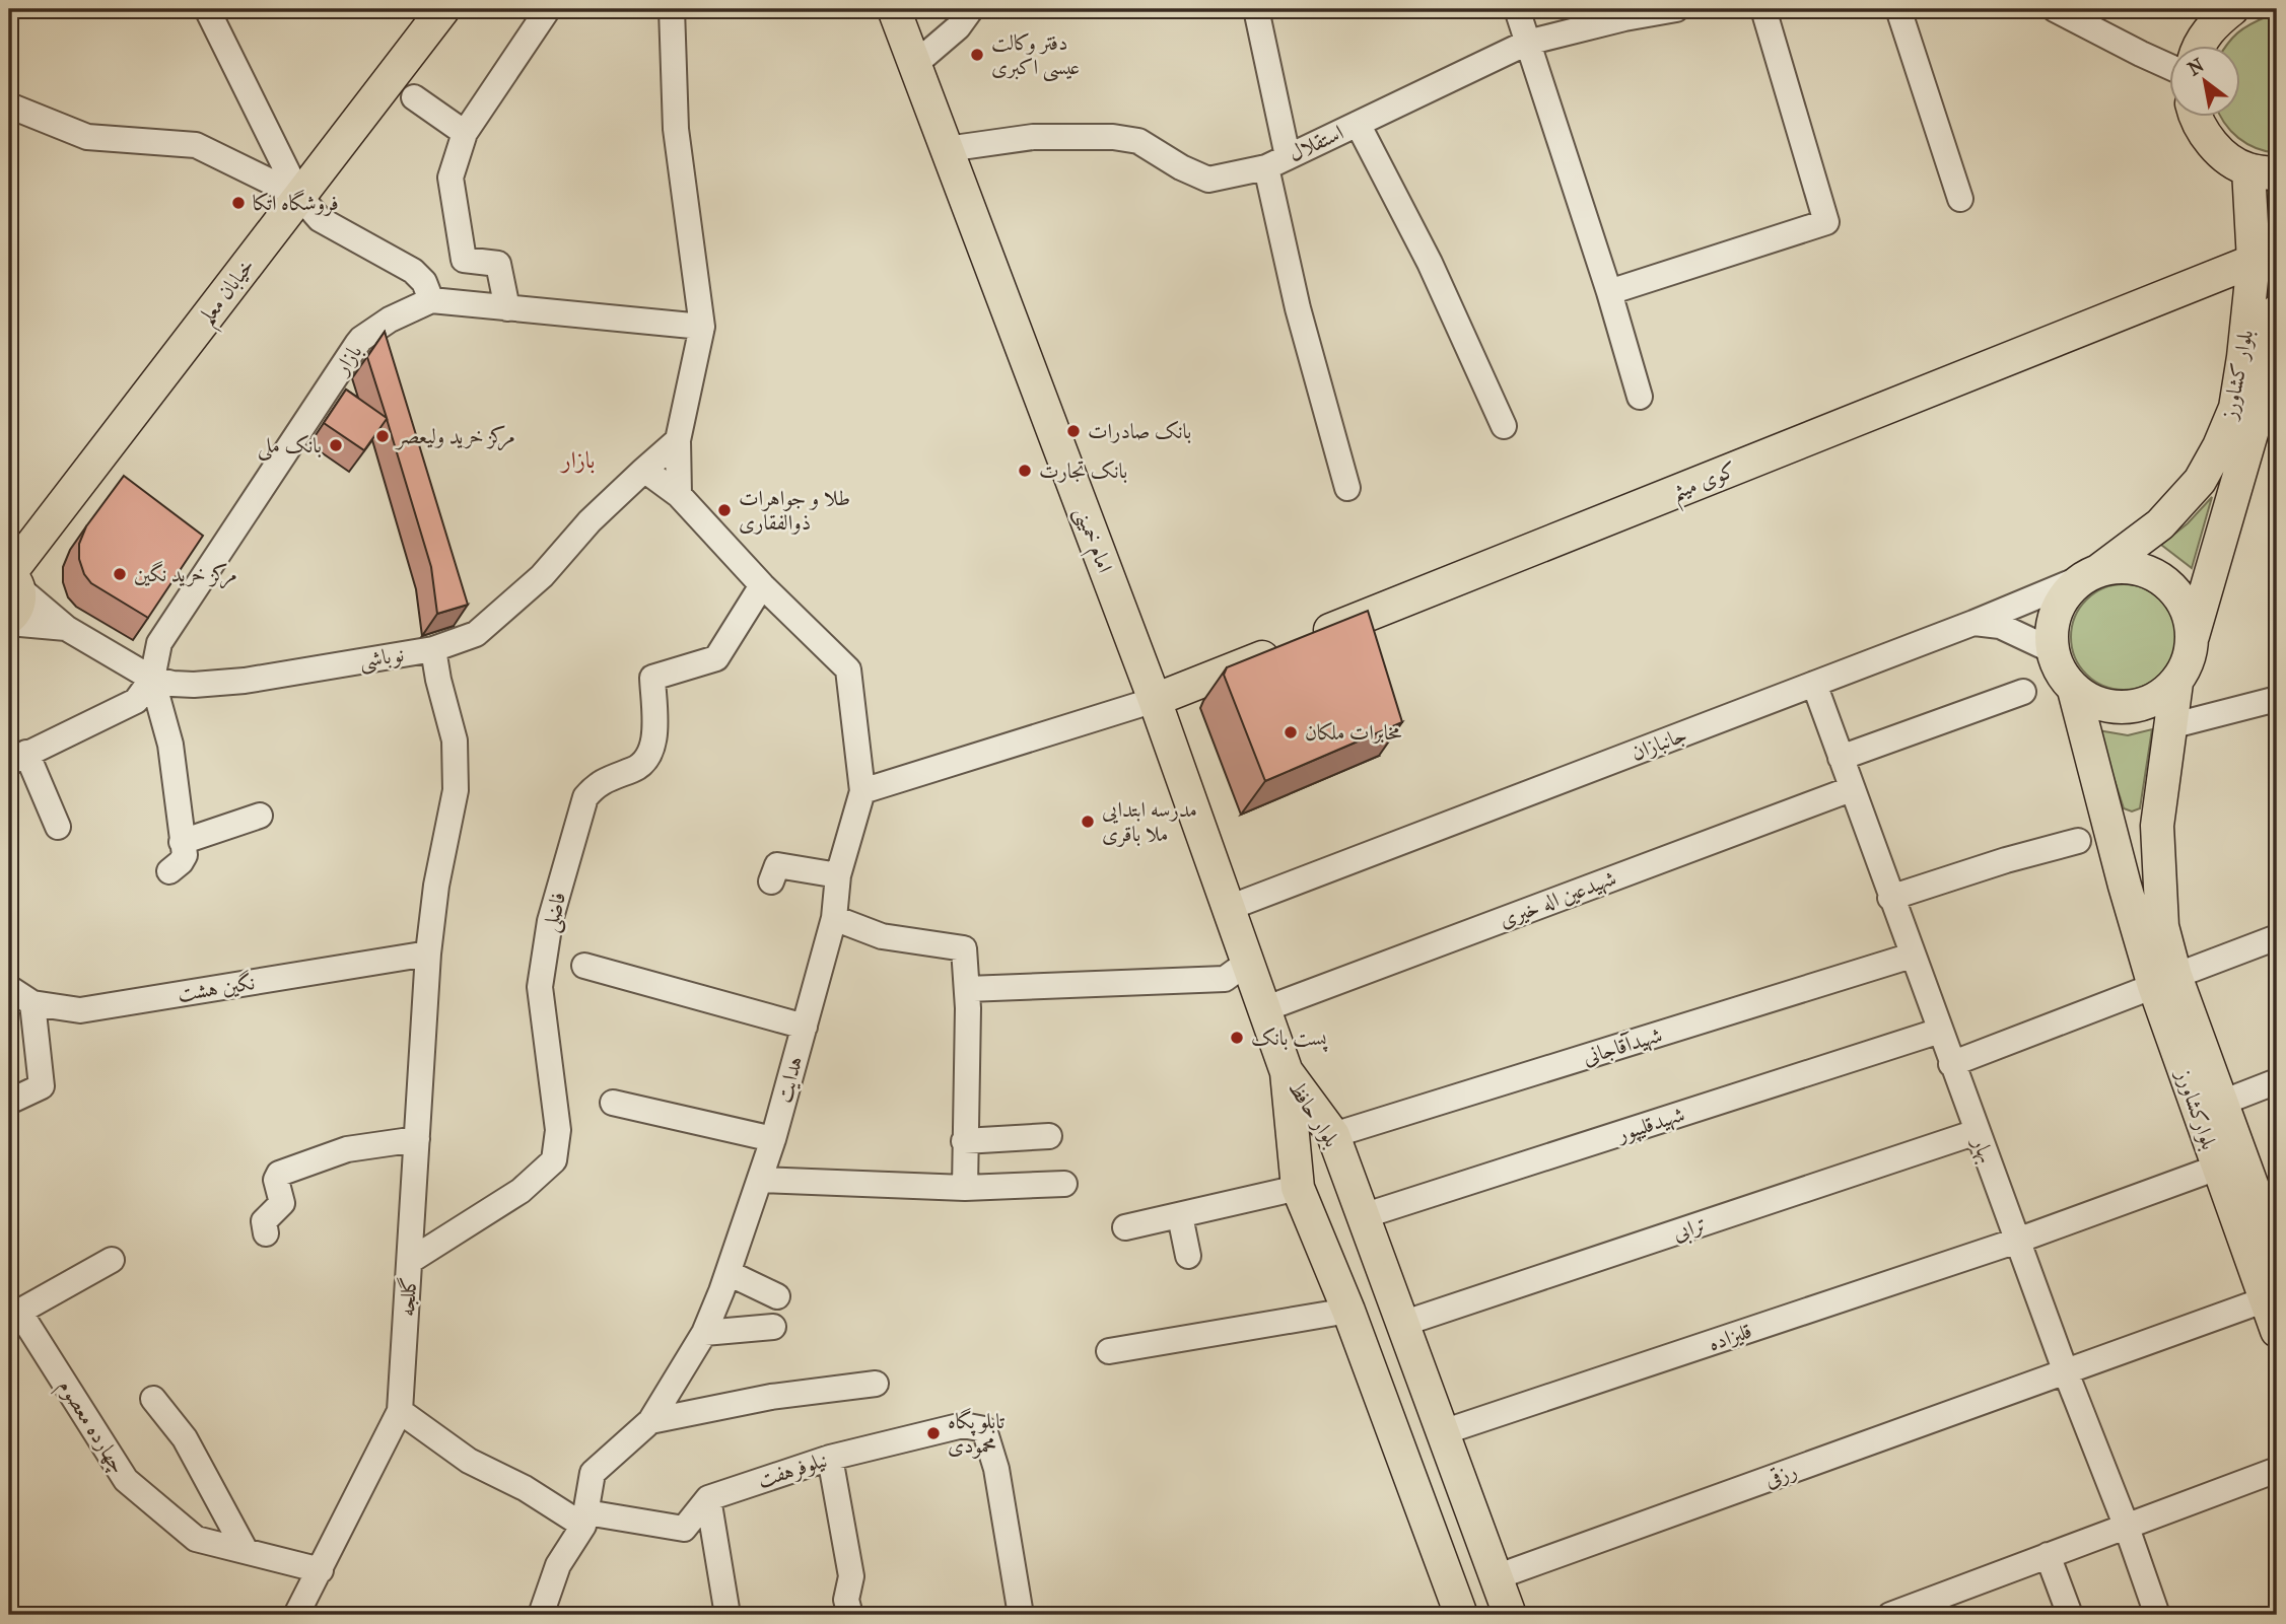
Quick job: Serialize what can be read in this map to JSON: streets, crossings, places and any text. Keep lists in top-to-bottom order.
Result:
{
  "streets": {
    "main road": [
      "خیابان معلم",
      "بلوار کشاورز",
      "کوی میثم",
      "امام خمینی",
      "بلوارکشاورز",
      "بلوار حافظ"
    ],
    "street": [
      "استقلال",
      "بازار",
      "نوباشی",
      "جانبازان",
      "شهیدعین اله خیری",
      "فاضلی",
      "نگین هشت",
      "شهیدآقاجانی",
      "هدایت",
      "شهیدقلیپور",
      "بهار",
      "ترابی",
      "گللجه",
      "قلیزاده",
      "چهارده معصوم",
      "نیلوفرهفت",
      "رزقی"
    ]
  },
  "crossings": [
    ["استقلال", "امام خمینی"],
    ["خیابان معلم", "نوباشی"],
    ["بازار", "نوباشی"],
    ["بلوار کشاورز", "کوی میثم"],
    ["بلوار کشاورز", "جانبازان"],
    ["بلوار کشاورز", "بلوارکشاورز"],
    ["کوی میثم", "امام خمینی"],
    ["امام خمینی", "جانبازان"],
    ["امام خمینی", "شهیدعین اله خیری"],
    ["امام خمینی", "بلوار حافظ"],
    ["نوباشی", "گللجه"],
    ["جانبازان", "بلوارکشاورز"],
    ["جانبازان", "بهار"],
    ["شهیدعین اله خیری", "بهار"],
    ["فاضلی", "گللجه"],
    ["نگین هشت", "گللجه"],
    ["شهیدآقاجانی", "بلوار حافظ"],
    ["شهیدآقاجانی", "بهار"],
    ["بلوارکشاورز", "قلیزاده"],
    ["بلوارکشاورز", "رزقی"],
    ["بلوار حافظ", "شهیدقلیپور"],
    ["بلوار حافظ", "ترابی"],
    ["بلوار حافظ", "قلیزاده"],
    ["بلوار حافظ", "رزقی"],
    ["شهیدقلیپور", "بهار"],
    ["بهار", "ترابی"],
    ["بهار", "قلیزاده"],
    ["بهار", "رزقی"],
    ["گللجه", "چهارده معصوم"]
  ],
  "districts": ["بازار"],
  "places": [
    "دفتر وکالت عیسی اکبری",
    "فروشگاه اتکا",
    "بانک صادرات",
    "مرکز خرید ولیعصر",
    "بانک ملی",
    "بانک تجارت",
    "طلا و جواهرات ذوالفقاری",
    "مرکز خرید نگین",
    "مخابرات ملکان",
    "مدرسه ابتدایی ملا باقری",
    "پست بانک",
    "تابلو پگاه محمودی"
  ],
  "north": "top left"
}
